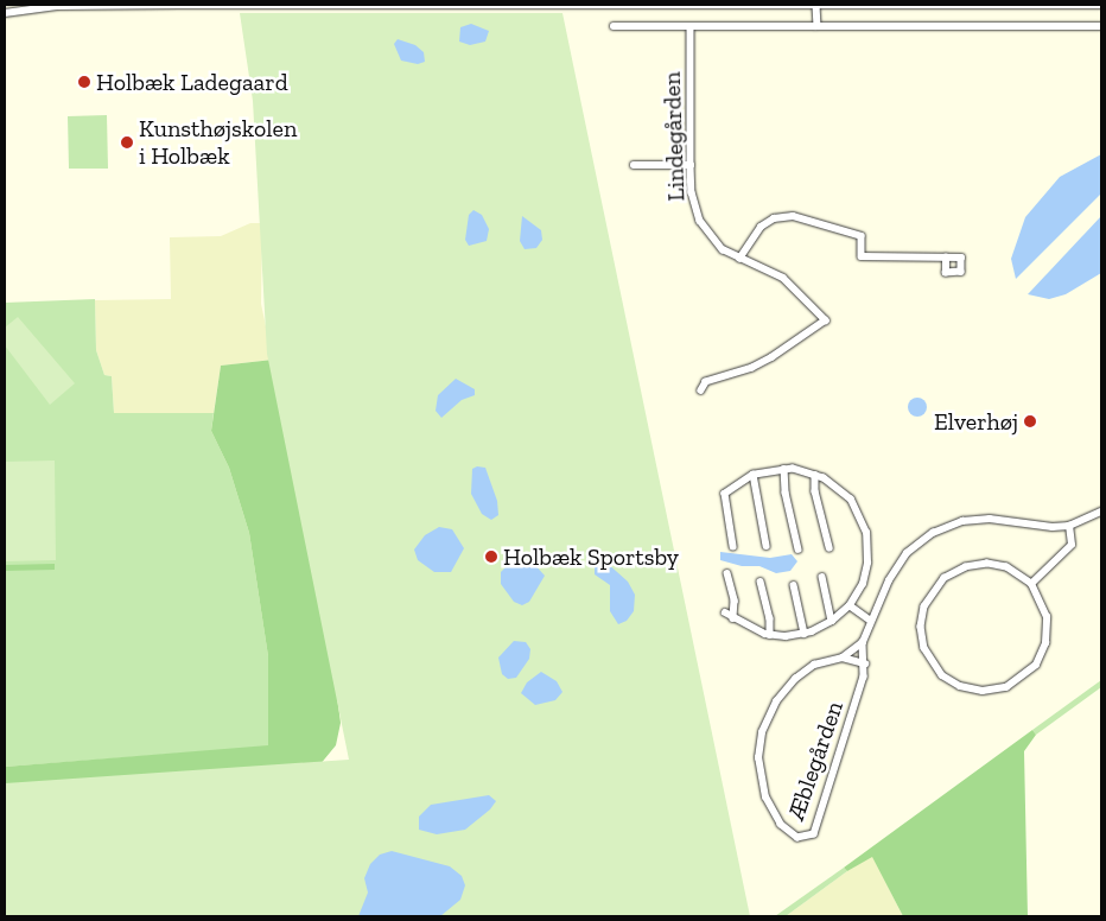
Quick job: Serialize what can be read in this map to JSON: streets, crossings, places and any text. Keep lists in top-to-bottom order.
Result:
{
  "streets": {
    "street": ["Lindegården", "Æblegården"]
  },
  "places": [
    "Holbæk Ladegaard",
    "Kunsthøjskolen i Holbæk",
    "Elverhøj",
    "Holbæk Sportsby"
  ]
}
